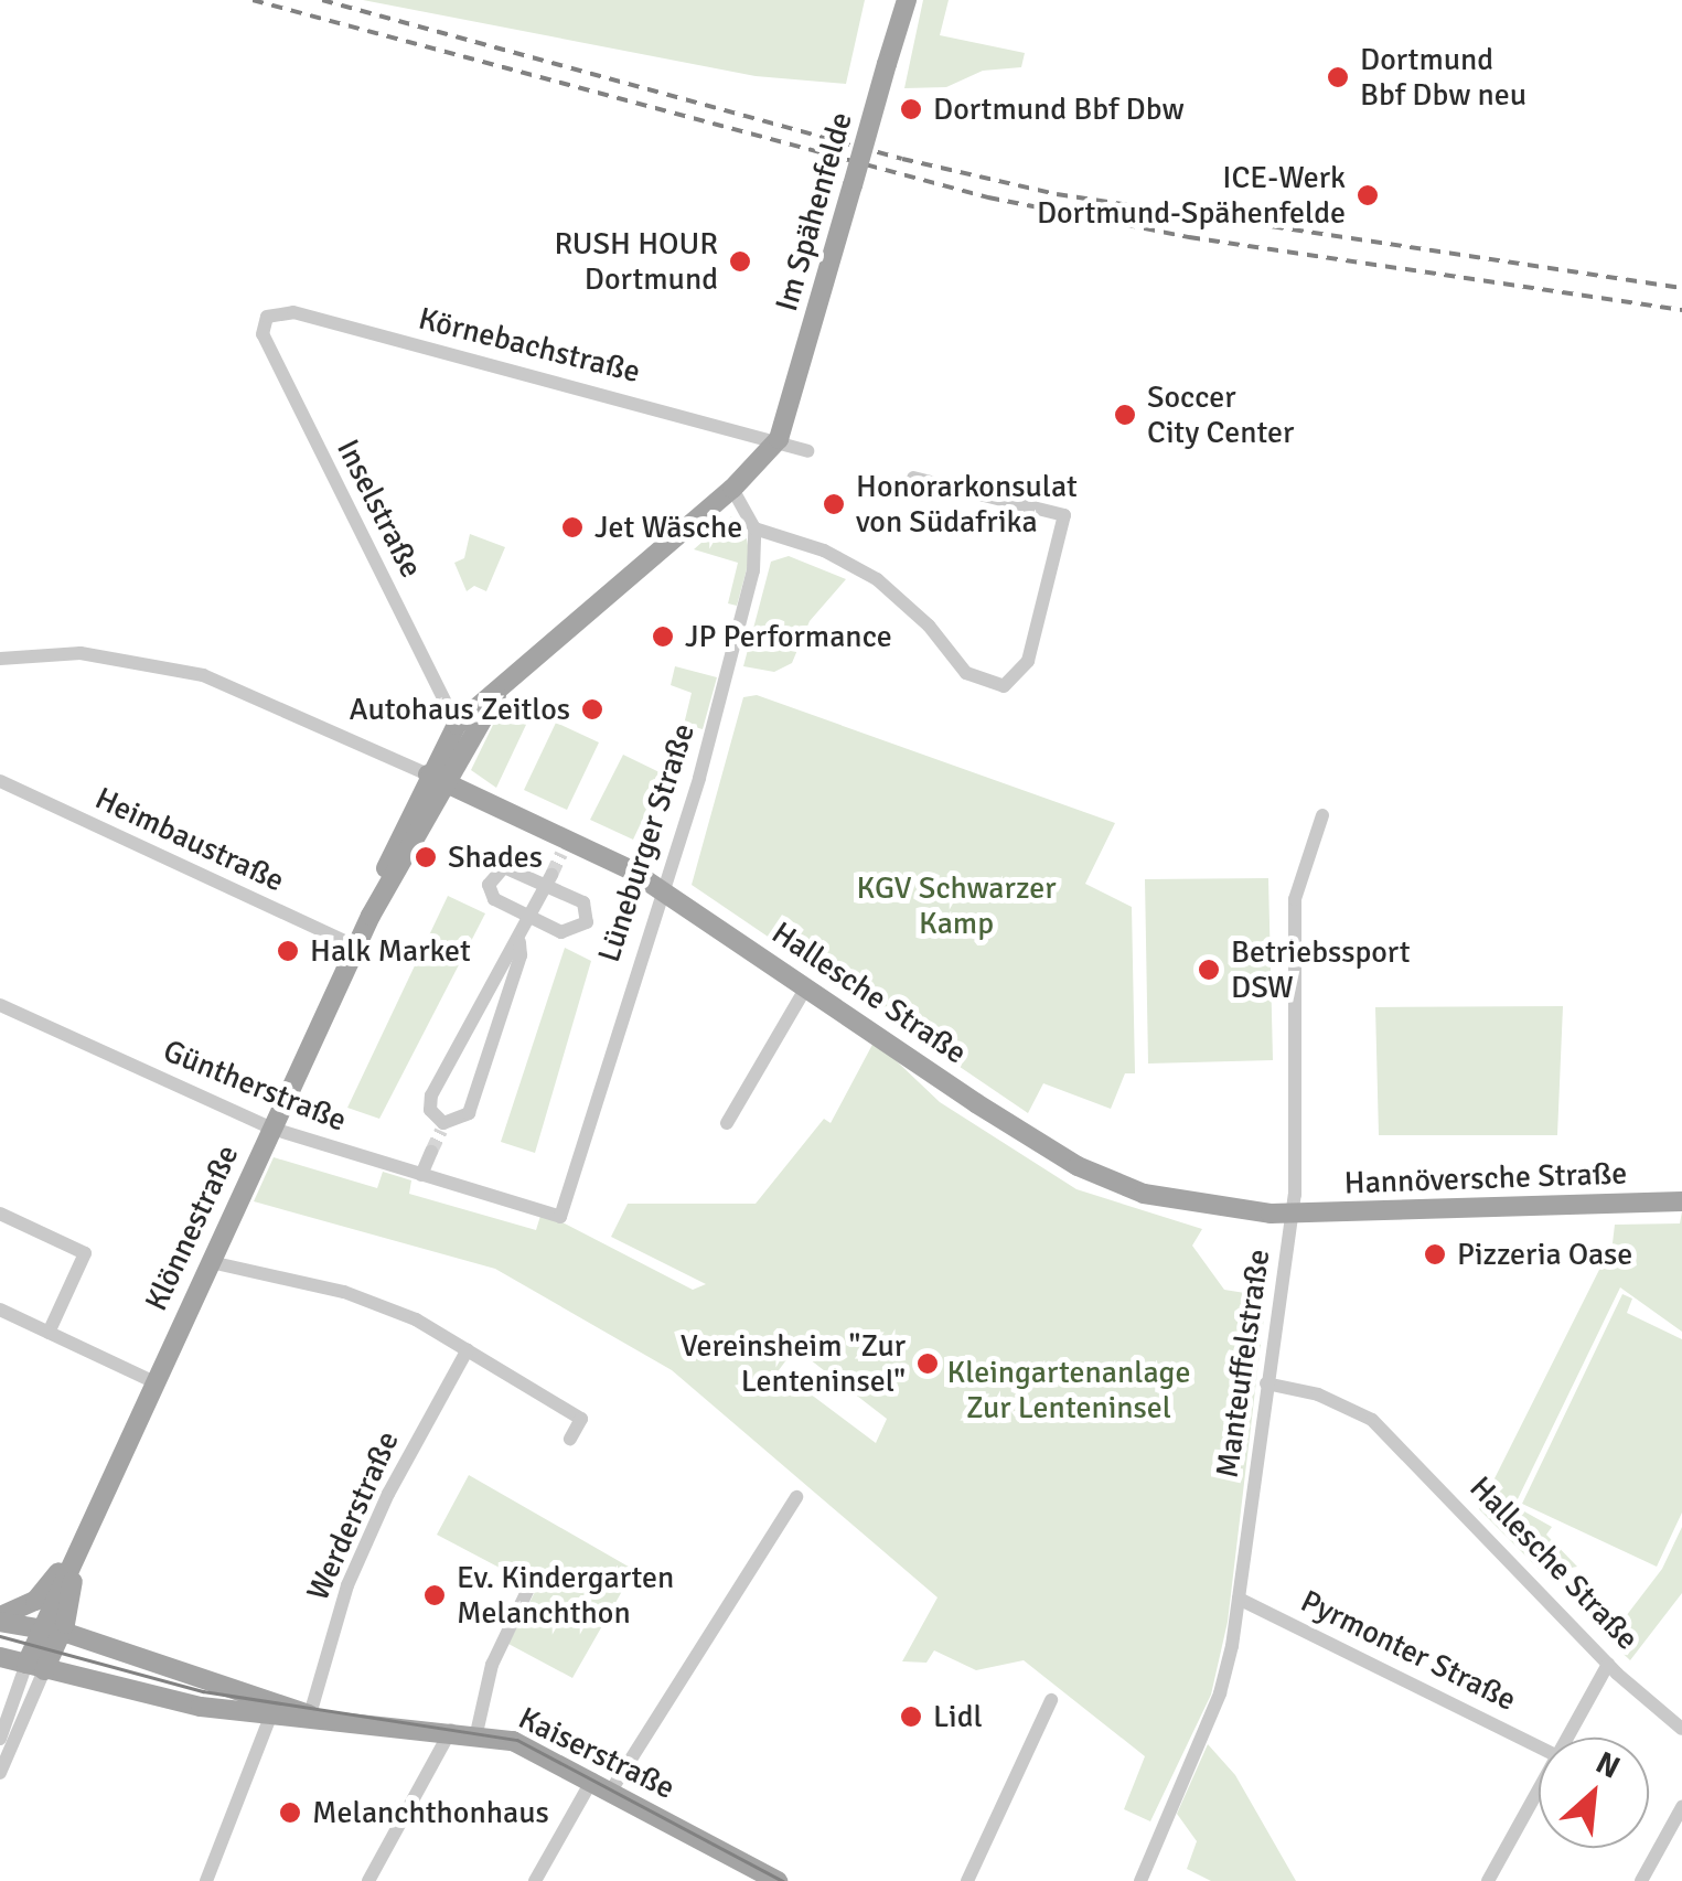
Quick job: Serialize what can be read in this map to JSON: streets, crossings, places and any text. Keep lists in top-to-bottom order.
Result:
{
  "streets": {
    "main road": [
      "Im Spähenfelde",
      "Hallesche Straße",
      "Hannöversche Straße",
      "Klönnestraße",
      "Kaiserstraße"
    ],
    "street": [
      "Körnebachstraße",
      "Inselstraße",
      "Heimbaustraße",
      "Lüneburger Straße",
      "Güntherstraße",
      "Manteuffelstraße",
      "Werderstraße",
      "Pyrmonter Straße"
    ]
  },
  "crossings": [
    ["Im Spähenfelde", "Körnebachstraße"],
    ["Im Spähenfelde", "Klönnestraße"],
    ["Körnebachstraße", "Inselstraße"],
    ["Körnebachstraße", "Klönnestraße"],
    ["Inselstraße", "Klönnestraße"],
    ["Heimbaustraße", "Klönnestraße"],
    ["Lüneburger Straße", "Hallesche Straße"],
    ["Lüneburger Straße", "Güntherstraße"],
    ["Hallesche Straße", "Hannöversche Straße"],
    ["Hallesche Straße", "Klönnestraße"],
    ["Hallesche Straße", "Manteuffelstraße"],
    ["Güntherstraße", "Klönnestraße"],
    ["Hannöversche Straße", "Manteuffelstraße"],
    ["Klönnestraße", "Kaiserstraße"],
    ["Manteuffelstraße", "Pyrmonter Straße"],
    ["Werderstraße", "Kaiserstraße"]
  ],
  "parks": ["KGV Schwarzer Kamp", "Kleingartenanlage Zur Lenteninsel"],
  "places": [
    "Dortmund Bbf Dbw neu",
    "Dortmund Bbf Dbw",
    "ICE-Werk Dortmund-Spähenfelde",
    "RUSH HOUR Dortmund",
    "Soccer City Center",
    "Honorarkonsulat von Südafrika",
    "Jet Wäsche",
    "JP Performance",
    "Autohaus Zeitlos",
    "Shades",
    "Halk Market",
    "Betriebssport DSW",
    "Pizzeria Oase",
    "Vereinsheim \"Zur Lenteninsel\"",
    "Ev. Kindergarten Melanchthon",
    "Lidl",
    "Melanchthonhaus"
  ],
  "north": "top right"
}
